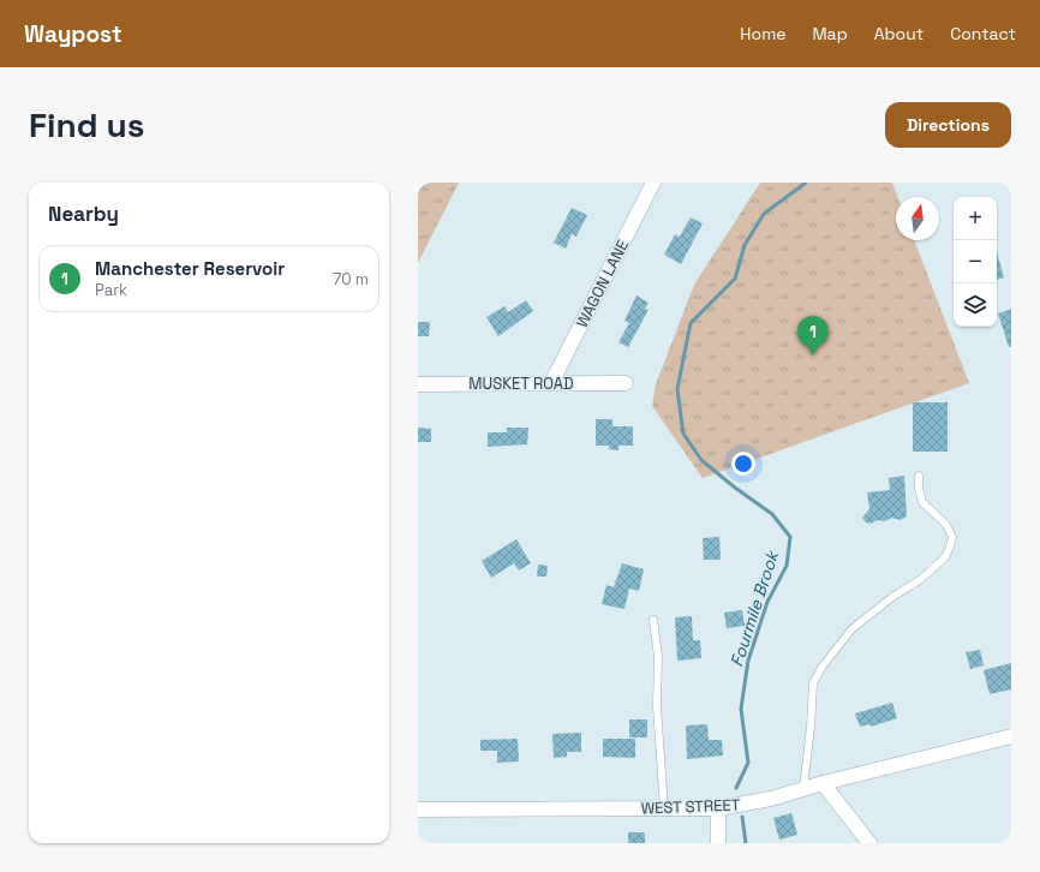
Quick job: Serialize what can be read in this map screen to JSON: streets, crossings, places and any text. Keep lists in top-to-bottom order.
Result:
{
  "streets": {
    "street": ["WAGON LANE", "MUSKET ROAD", "WEST STREET"]
  },
  "crossings": [
    ["WAGON LANE", "MUSKET ROAD"]
  ],
  "water": ["Fourmile Brook"],
  "north": "top",
  "page": {
    "header": "Waypost",
    "nav": [
      "Home",
      "Map",
      "About",
      "Contact"
    ],
    "buttons": "Directions",
    "title": "Find us",
    "heading": "Nearby",
    "map_buttons": ["+", "−"],
    "list": [
      {
        "mark": "1",
        "name": "Manchester Reservoir",
        "note": "Park",
        "value": "70 m"
      }
    ],
    "pins": "1"
  }
}
